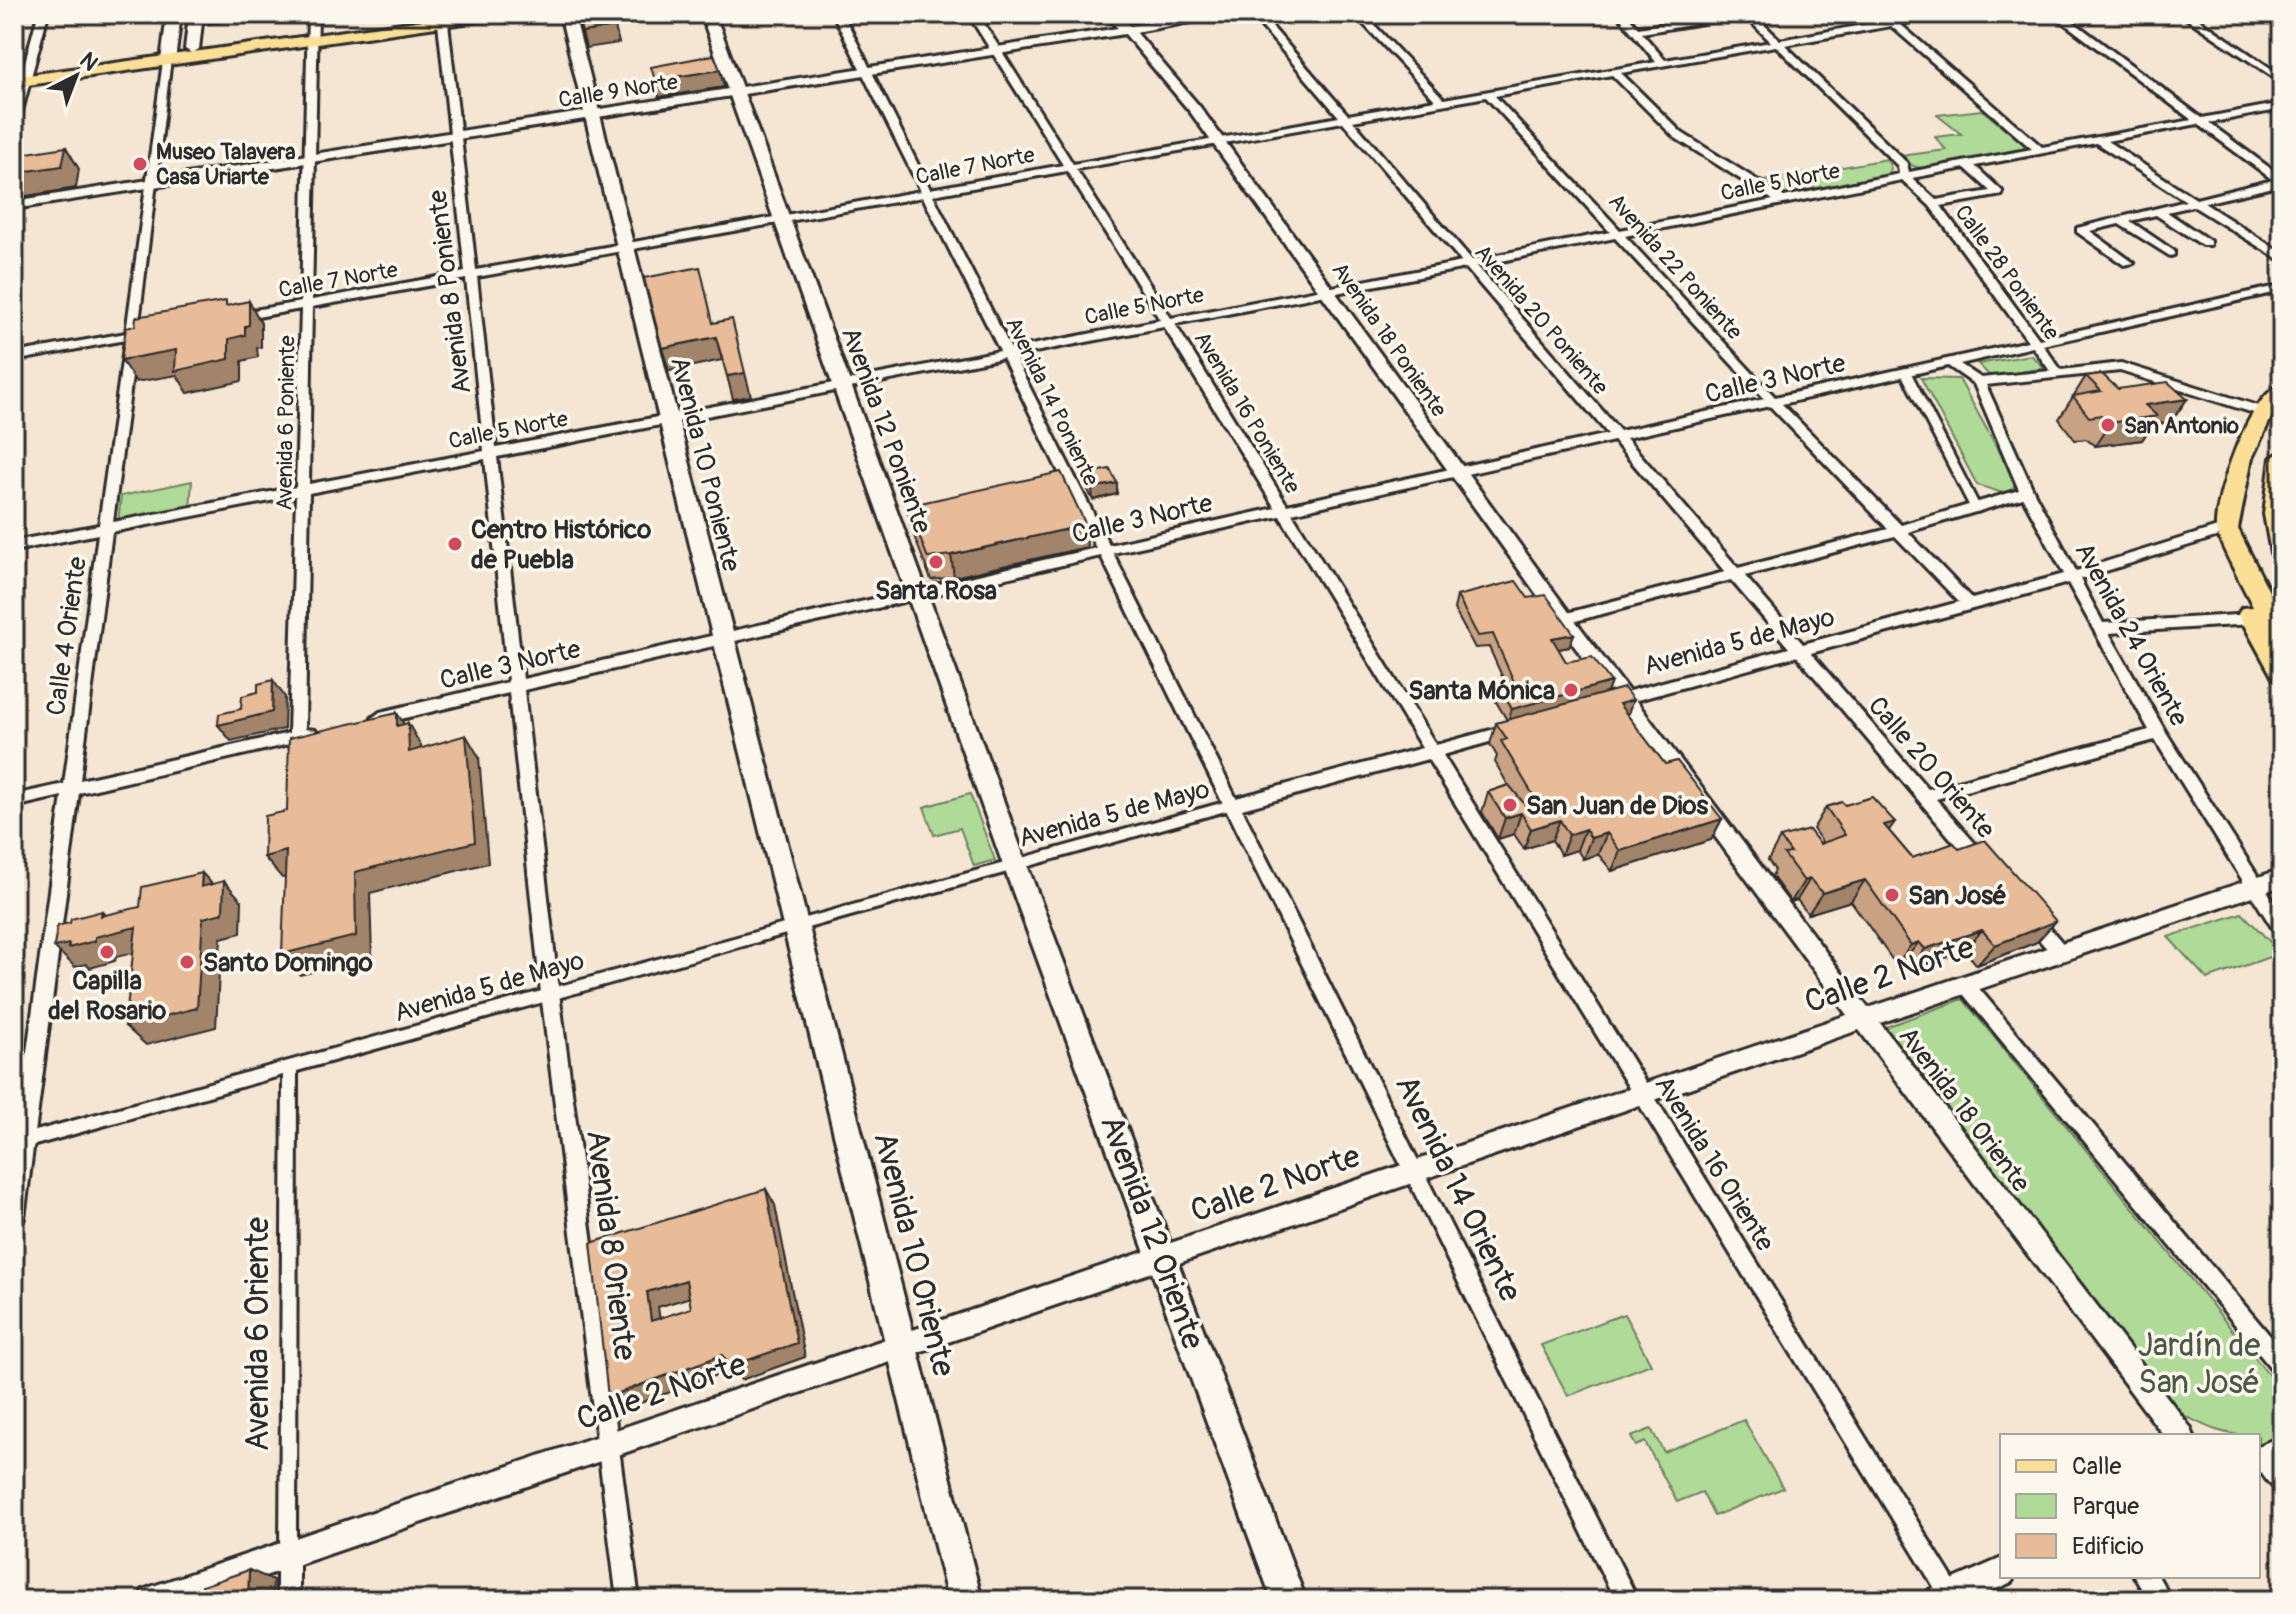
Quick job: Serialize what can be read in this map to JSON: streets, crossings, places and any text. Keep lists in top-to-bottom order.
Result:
{
  "streets": {
    "main road": [
      "Avenida 12 Poniente",
      "Avenida 10 Poniente",
      "Avenida 12 Oriente",
      "Avenida 10 Oriente"
    ],
    "street": [
      "Calle 9 Norte",
      "Calle 7 Norte",
      "Calle 5 Norte",
      "Avenida 22 Poniente",
      "Calle 28 Poniente",
      "Avenida 8 Poniente",
      "Avenida 20 Poniente",
      "Avenida 18 Poniente",
      "Calle 3 Norte",
      "Avenida 14 Poniente",
      "Avenida 16 Poniente",
      "Avenida 6 Poniente",
      "Avenida 24 Oriente",
      "Calle 4 Oriente",
      "Avenida 5 de Mayo",
      "Calle 20 Oriente",
      "Calle 2 Norte",
      "Avenida 18 Oriente",
      "Avenida 16 Oriente",
      "Avenida 14 Oriente",
      "Avenida 8 Oriente",
      "Avenida 6 Oriente"
    ]
  },
  "crossings": [
    ["Calle 9 Norte", "Avenida 8 Poniente"],
    ["Calle 9 Norte", "Avenida 18 Poniente"],
    ["Calle 9 Norte", "Avenida 14 Poniente"],
    ["Calle 9 Norte", "Avenida 16 Poniente"],
    ["Calle 9 Norte", "Avenida 6 Poniente"],
    ["Calle 9 Norte", "Avenida 12 Poniente"],
    ["Calle 9 Norte", "Avenida 10 Poniente"],
    ["Calle 9 Norte", "Calle 4 Oriente"],
    ["Calle 7 Norte", "Avenida 22 Poniente"],
    ["Calle 7 Norte", "Avenida 8 Poniente"],
    ["Calle 7 Norte", "Avenida 20 Poniente"],
    ["Calle 7 Norte", "Avenida 18 Poniente"],
    ["Calle 7 Norte", "Avenida 14 Poniente"],
    ["Calle 7 Norte", "Avenida 16 Poniente"],
    ["Calle 7 Norte", "Avenida 6 Poniente"],
    ["Calle 7 Norte", "Avenida 12 Poniente"],
    ["Calle 7 Norte", "Avenida 10 Poniente"],
    ["Calle 5 Norte", "Avenida 22 Poniente"],
    ["Calle 5 Norte", "Calle 28 Poniente"],
    ["Calle 5 Norte", "Avenida 8 Poniente"],
    ["Calle 5 Norte", "Avenida 20 Poniente"],
    ["Calle 5 Norte", "Avenida 18 Poniente"],
    ["Calle 5 Norte", "Avenida 14 Poniente"],
    ["Calle 5 Norte", "Avenida 16 Poniente"],
    ["Calle 5 Norte", "Avenida 6 Poniente"],
    ["Calle 5 Norte", "Avenida 12 Poniente"],
    ["Calle 5 Norte", "Avenida 10 Poniente"],
    ["Calle 5 Norte", "Calle 4 Oriente"],
    ["Avenida 22 Poniente", "Calle 3 Norte"],
    ["Avenida 22 Poniente", "Avenida 5 de Mayo"],
    ["Calle 28 Poniente", "Calle 3 Norte"],
    ["Avenida 8 Poniente", "Calle 3 Norte"],
    ["Avenida 8 Poniente", "Avenida 5 de Mayo"],
    ["Avenida 8 Poniente", "Avenida 8 Oriente"],
    ["Avenida 20 Poniente", "Calle 3 Norte"],
    ["Avenida 20 Poniente", "Avenida 5 de Mayo"],
    ["Avenida 20 Poniente", "Calle 20 Oriente"],
    ["Avenida 18 Poniente", "Calle 3 Norte"],
    ["Avenida 18 Poniente", "Avenida 5 de Mayo"],
    ["Avenida 18 Poniente", "Avenida 18 Oriente"],
    ["Calle 3 Norte", "Avenida 14 Poniente"],
    ["Calle 3 Norte", "Avenida 16 Poniente"],
    ["Calle 3 Norte", "Avenida 12 Poniente"],
    ["Calle 3 Norte", "Avenida 10 Poniente"],
    ["Avenida 14 Poniente", "Avenida 5 de Mayo"],
    ["Avenida 14 Poniente", "Avenida 14 Oriente"],
    ["Avenida 16 Poniente", "Avenida 5 de Mayo"],
    ["Avenida 16 Poniente", "Avenida 16 Oriente"],
    ["Avenida 12 Poniente", "Avenida 5 de Mayo"],
    ["Avenida 12 Poniente", "Avenida 12 Oriente"],
    ["Avenida 10 Poniente", "Avenida 5 de Mayo"],
    ["Avenida 10 Poniente", "Avenida 10 Oriente"],
    ["Avenida 24 Oriente", "Avenida 5 de Mayo"],
    ["Avenida 24 Oriente", "Calle 2 Norte"],
    ["Calle 4 Oriente", "Avenida 5 de Mayo"],
    ["Avenida 5 de Mayo", "Calle 20 Oriente"],
    ["Avenida 5 de Mayo", "Avenida 18 Oriente"],
    ["Avenida 5 de Mayo", "Avenida 16 Oriente"],
    ["Avenida 5 de Mayo", "Avenida 14 Oriente"],
    ["Avenida 5 de Mayo", "Avenida 12 Oriente"],
    ["Avenida 5 de Mayo", "Avenida 8 Oriente"],
    ["Avenida 5 de Mayo", "Avenida 10 Oriente"],
    ["Avenida 5 de Mayo", "Avenida 6 Oriente"],
    ["Calle 2 Norte", "Avenida 18 Oriente"],
    ["Calle 2 Norte", "Avenida 16 Oriente"],
    ["Calle 2 Norte", "Avenida 14 Oriente"],
    ["Calle 2 Norte", "Avenida 12 Oriente"],
    ["Calle 2 Norte", "Avenida 8 Oriente"],
    ["Calle 2 Norte", "Avenida 10 Oriente"],
    ["Calle 2 Norte", "Avenida 6 Oriente"]
  ],
  "parks": ["Jardín de San José"],
  "places": [
    "Museo Talavera Casa Uriarte",
    "San Antonio",
    "Centro Histórico de Puebla",
    "Santa Rosa",
    "Santa Mónica",
    "San Juan de Dios",
    "San José",
    "Capilla del Rosario",
    "Santo Domingo"
  ],
  "legend": ["Calle", "Parque", "Edificio"],
  "north": "top right"
}
